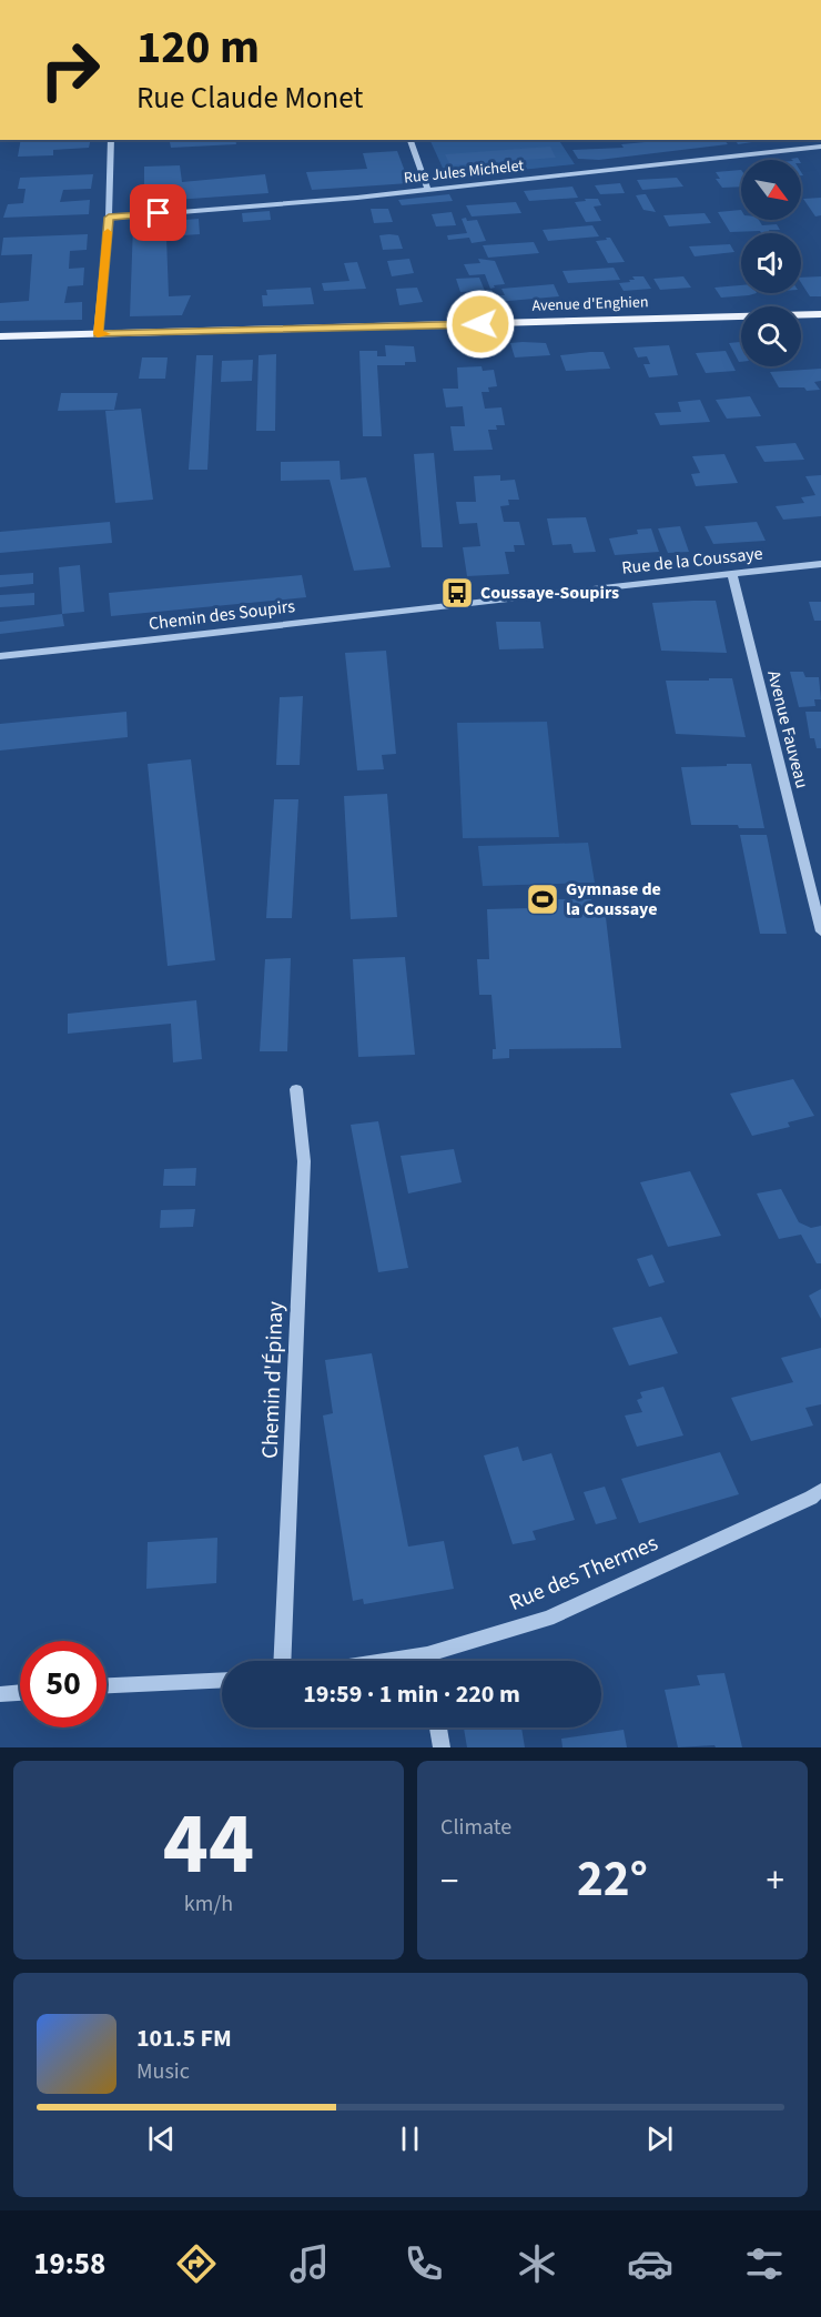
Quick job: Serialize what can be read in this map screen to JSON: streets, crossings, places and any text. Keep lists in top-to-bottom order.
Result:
{
  "streets": {
    "main road": ["Avenue d'Enghien"],
    "street": [
      "Rue Jules Michelet",
      "Rue de la Coussaye",
      "Chemin des Soupirs",
      "Avenue Fauveau",
      "Chemin d'Épinay",
      "Rue des Thermes"
    ]
  },
  "crossings": [
    ["Rue de la Coussaye", "Chemin des Soupirs"],
    ["Rue de la Coussaye", "Avenue Fauveau"]
  ],
  "places": {
    "bus stop": ["Coussaye-Soupirs"],
    "sports": ["Gymnase de la Coussaye"]
  },
  "north": "bottom right",
  "page": {
    "turn": ["120 m", "Rue Claude Monet"],
    "limit": "50",
    "trip": "19:59 · 1 min · 220 m",
    "tile": [
      ["44", "km/h"],
      "Climate"
    ],
    "heat": ["−", "22°", "+"],
    "song": ["101.5 FM", "Music"],
    "tabs": "19:58"
  }
}
